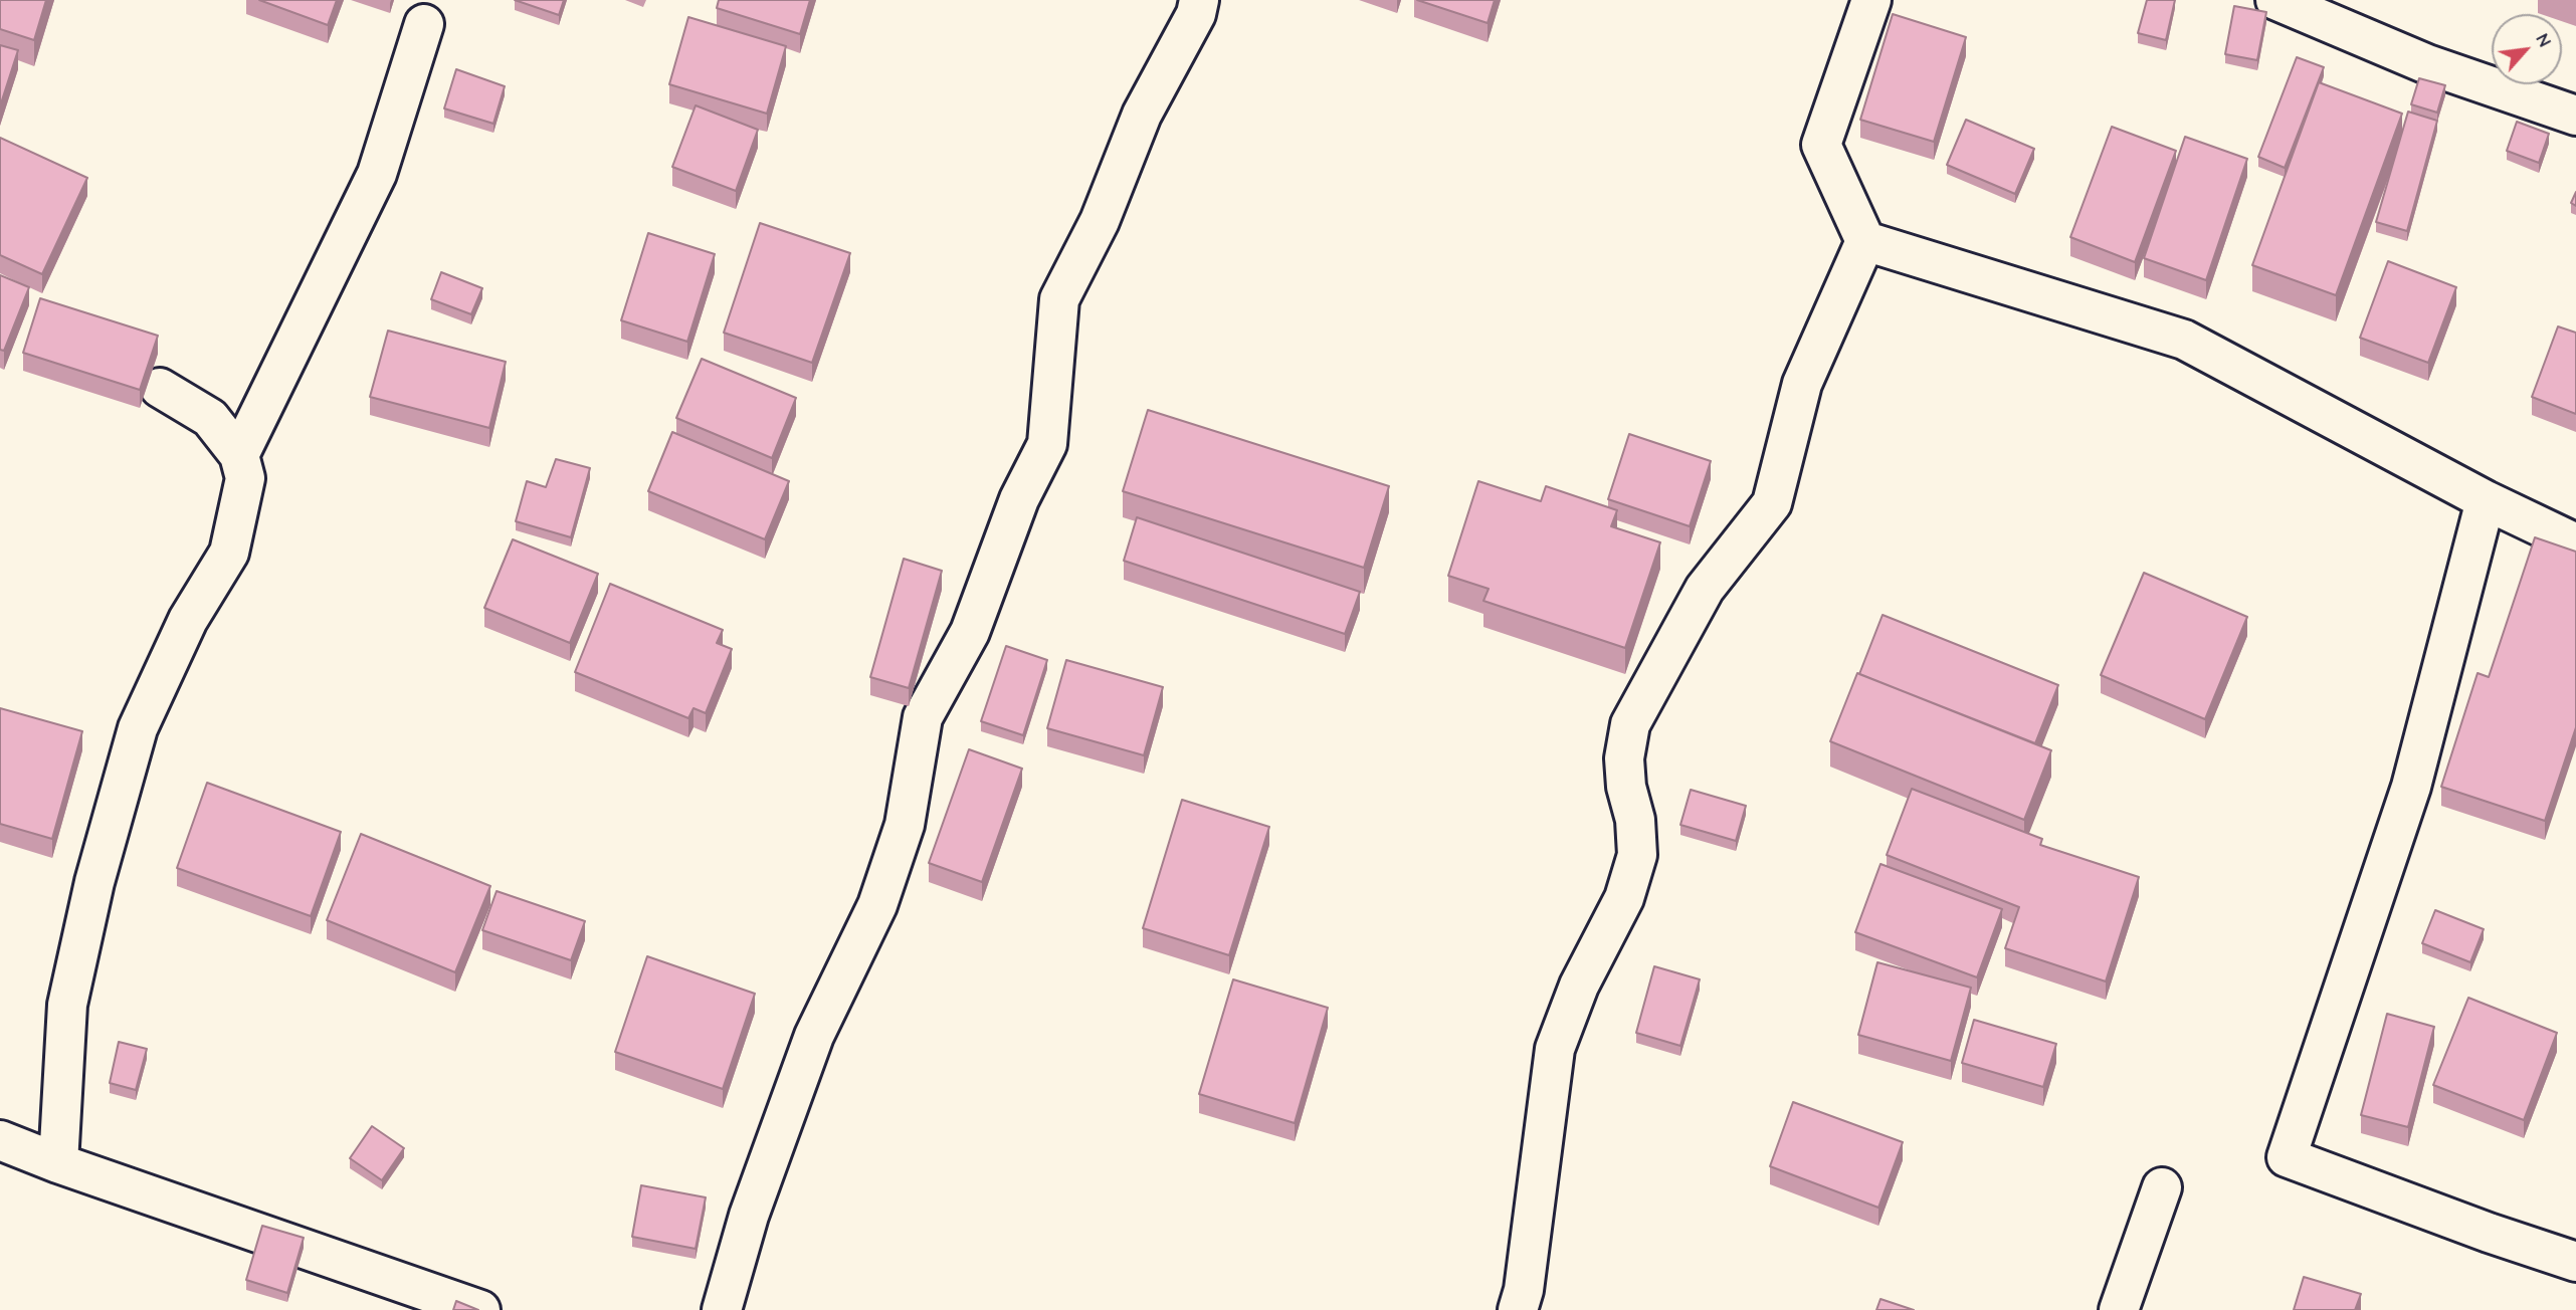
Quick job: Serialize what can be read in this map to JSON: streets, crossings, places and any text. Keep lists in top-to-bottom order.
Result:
{
  "north": "top right"
}
